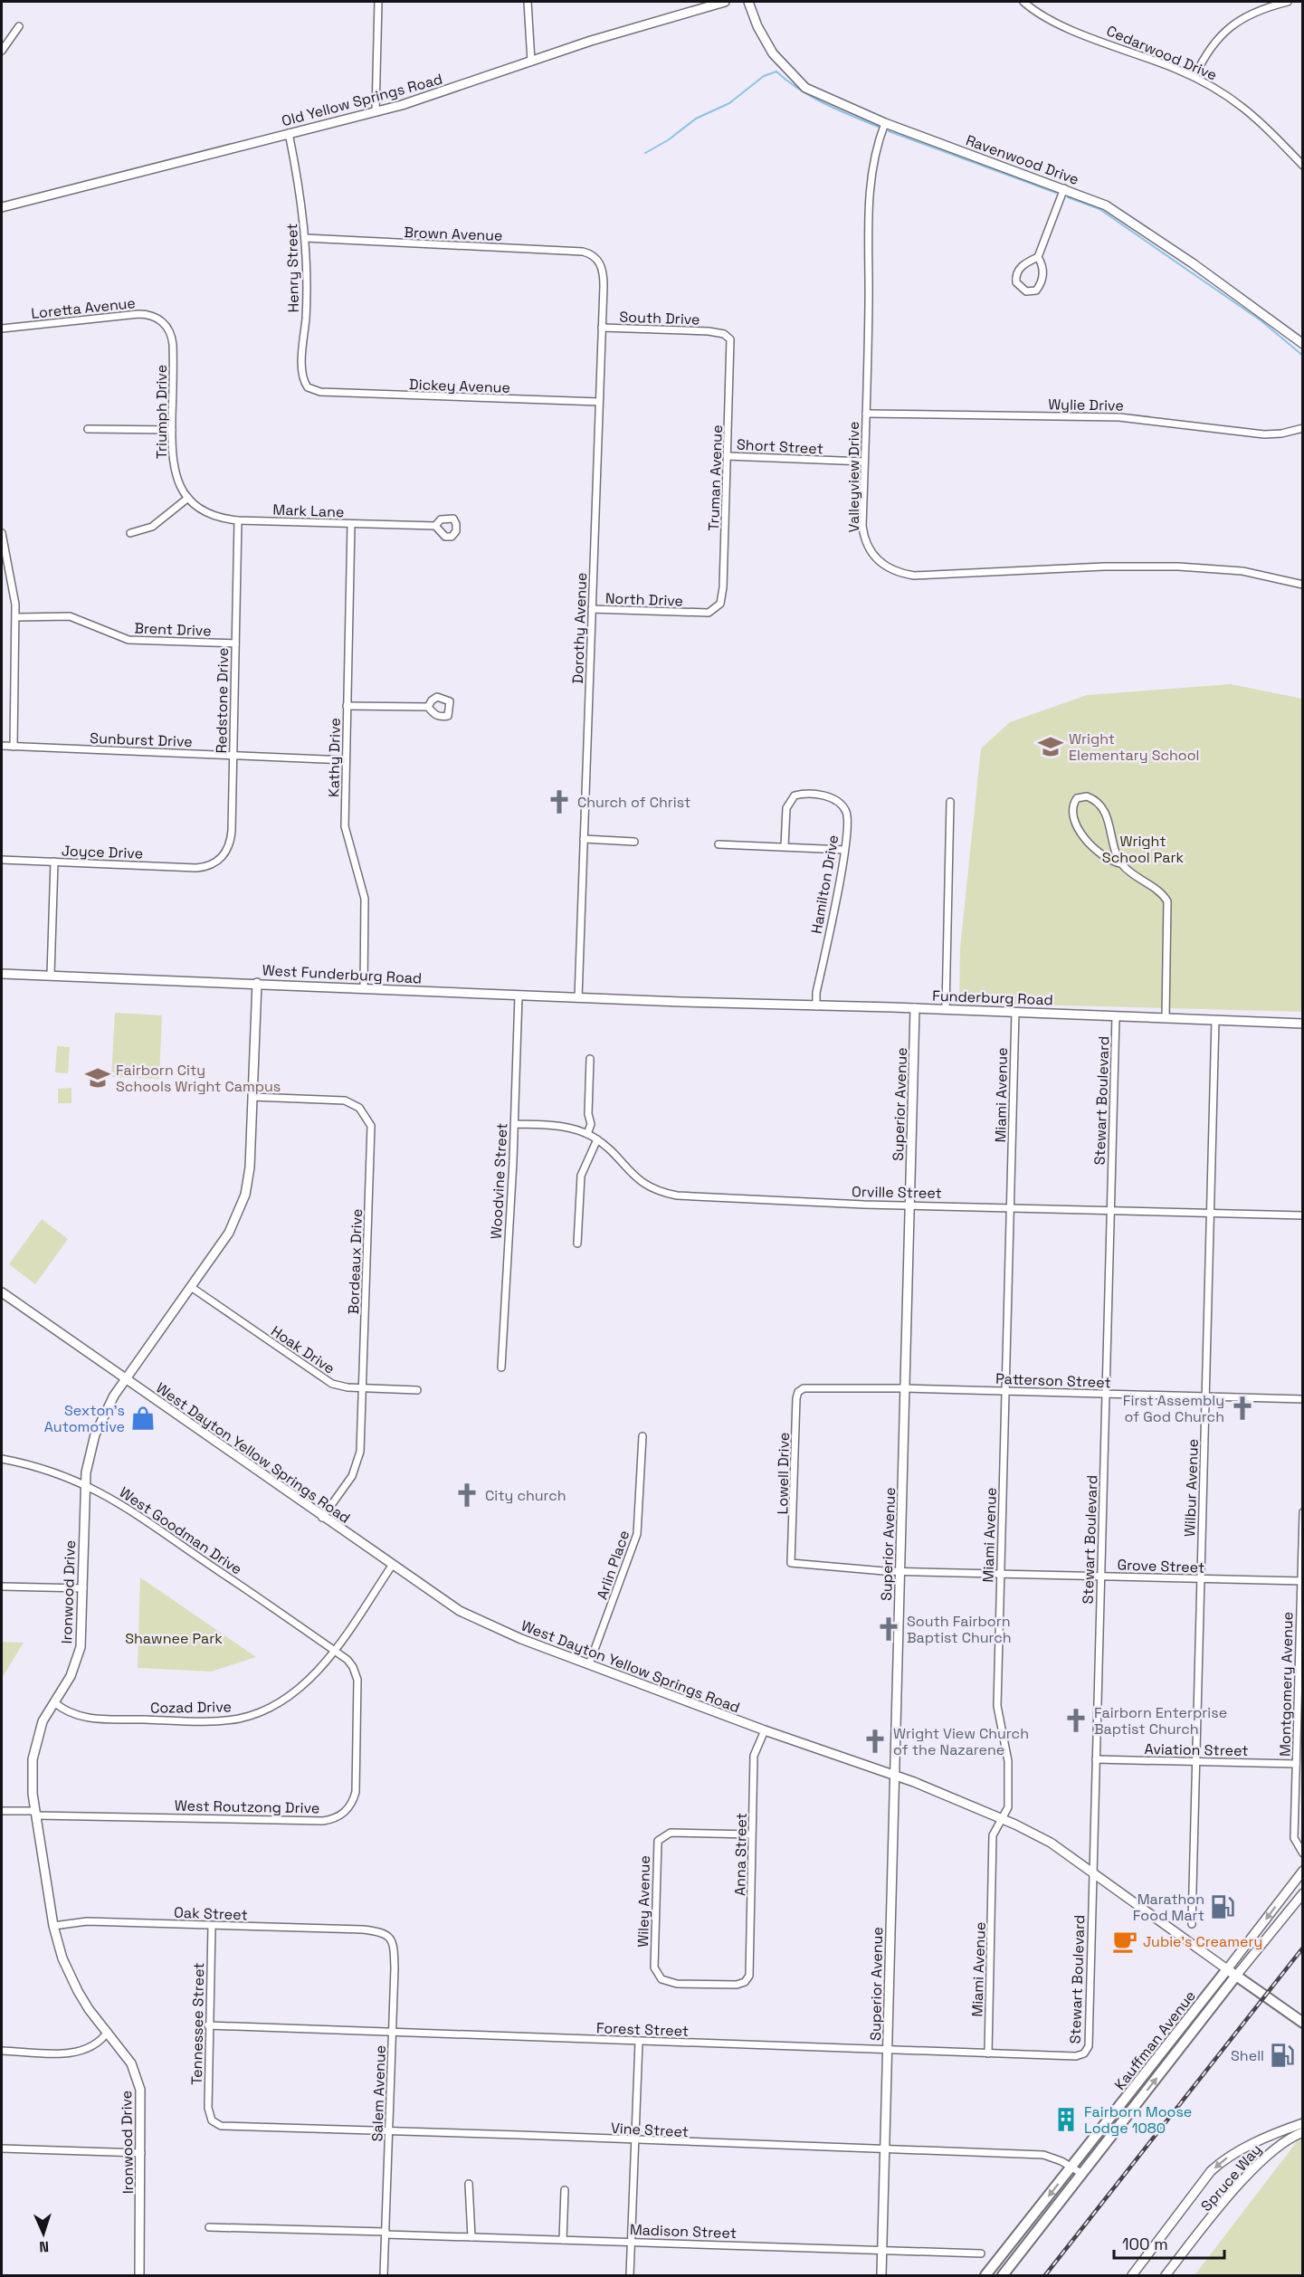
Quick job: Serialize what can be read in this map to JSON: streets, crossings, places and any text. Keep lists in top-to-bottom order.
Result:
{
  "streets": {
    "main road": ["West Dayton Yellow Springs Road", "Kauffman Avenue"],
    "street": [
      "Cedarwood Drive",
      "Old Yellow Springs Road",
      "Ravenwood Drive",
      "Brown Avenue",
      "Henry Street",
      "Loretta Avenue",
      "South Drive",
      "Dickey Avenue",
      "Wylie Drive",
      "Triumph Drive",
      "Short Street",
      "Valleyview Drive",
      "Truman Avenue",
      "Mark Lane",
      "North Drive",
      "Dorothy Avenue",
      "Brent Drive",
      "Redstone Drive",
      "Sunburst Drive",
      "Kathy Drive",
      "Joyce Drive",
      "Hamilton Drive",
      "West Funderburg Road",
      "Funderburg Road",
      "Miami Avenue",
      "Stewart Boulevard",
      "Superior Avenue",
      "Woodvine Street",
      "Orville Street",
      "Bordeaux Drive",
      "Hoak Drive",
      "Patterson Street",
      "Lowell Drive",
      "Wilbur Avenue",
      "West Goodman Drive",
      "Arlin Place",
      "Grove Street",
      "Ironwood Drive",
      "Montgomery Avenue",
      "Cozad Drive",
      "Aviation Street",
      "West Routzong Drive",
      "Anna Street",
      "Wiley Avenue",
      "Oak Street",
      "Tennessee Street",
      "Forest Street",
      "Salem Avenue",
      "Vine Street",
      "Spruce Way",
      "Madison Street"
    ]
  },
  "crossings": [
    ["Old Yellow Springs Road", "Henry Street"],
    ["Ravenwood Drive", "Valleyview Drive"],
    ["Brown Avenue", "Henry Street"],
    ["Brown Avenue", "Dorothy Avenue"],
    ["Henry Street", "Dickey Avenue"],
    ["Loretta Avenue", "Triumph Drive"],
    ["South Drive", "Truman Avenue"],
    ["South Drive", "Dorothy Avenue"],
    ["Dickey Avenue", "Dorothy Avenue"],
    ["Wylie Drive", "Valleyview Drive"],
    ["Triumph Drive", "Mark Lane"],
    ["Short Street", "Valleyview Drive"],
    ["Short Street", "Truman Avenue"],
    ["Truman Avenue", "North Drive"],
    ["Mark Lane", "Redstone Drive"],
    ["Mark Lane", "Kathy Drive"],
    ["North Drive", "Dorothy Avenue"],
    ["Dorothy Avenue", "West Funderburg Road"],
    ["Brent Drive", "Redstone Drive"],
    ["Redstone Drive", "Sunburst Drive"],
    ["Redstone Drive", "Joyce Drive"],
    ["Sunburst Drive", "Kathy Drive"],
    ["Kathy Drive", "West Funderburg Road"],
    ["Hamilton Drive", "Funderburg Road"],
    ["West Funderburg Road", "Funderburg Road"],
    ["West Funderburg Road", "Woodvine Street"],
    ["West Funderburg Road", "Ironwood Drive"],
    ["Funderburg Road", "Miami Avenue"],
    ["Funderburg Road", "Stewart Boulevard"],
    ["Funderburg Road", "Superior Avenue"],
    ["Funderburg Road", "Wilbur Avenue"],
    ["Miami Avenue", "Orville Street"],
    ["Miami Avenue", "Patterson Street"],
    ["Miami Avenue", "West Dayton Yellow Springs Road"],
    ["Miami Avenue", "Grove Street"],
    ["Miami Avenue", "Forest Street"],
    ["Stewart Boulevard", "Orville Street"],
    ["Stewart Boulevard", "Patterson Street"],
    ["Stewart Boulevard", "West Dayton Yellow Springs Road"],
    ["Stewart Boulevard", "Grove Street"],
    ["Stewart Boulevard", "Aviation Street"],
    ["Stewart Boulevard", "Forest Street"],
    ["Superior Avenue", "Orville Street"],
    ["Superior Avenue", "Patterson Street"],
    ["Superior Avenue", "West Dayton Yellow Springs Road"],
    ["Superior Avenue", "Grove Street"],
    ["Superior Avenue", "Forest Street"],
    ["Superior Avenue", "Vine Street"],
    ["Superior Avenue", "Madison Street"],
    ["Woodvine Street", "Orville Street"],
    ["Orville Street", "Wilbur Avenue"],
    ["Bordeaux Drive", "Hoak Drive"],
    ["Bordeaux Drive", "West Dayton Yellow Springs Road"],
    ["Bordeaux Drive", "Ironwood Drive"],
    ["Hoak Drive", "Ironwood Drive"],
    ["Patterson Street", "Lowell Drive"],
    ["Patterson Street", "Wilbur Avenue"],
    ["West Dayton Yellow Springs Road", "Arlin Place"],
    ["West Dayton Yellow Springs Road", "Ironwood Drive"],
    ["West Dayton Yellow Springs Road", "Cozad Drive"],
    ["West Dayton Yellow Springs Road", "Anna Street"],
    ["West Dayton Yellow Springs Road", "Kauffman Avenue"],
    ["Lowell Drive", "Grove Street"],
    ["Wilbur Avenue", "Grove Street"],
    ["Wilbur Avenue", "Aviation Street"],
    ["West Goodman Drive", "Ironwood Drive"],
    ["West Goodman Drive", "Cozad Drive"],
    ["West Goodman Drive", "West Routzong Drive"],
    ["Grove Street", "Montgomery Avenue"],
    ["Ironwood Drive", "Cozad Drive"],
    ["Ironwood Drive", "West Routzong Drive"],
    ["Ironwood Drive", "Oak Street"],
    ["Montgomery Avenue", "Aviation Street"],
    ["Cozad Drive", "West Routzong Drive"],
    ["Anna Street", "Wiley Avenue"],
    ["Oak Street", "Tennessee Street"],
    ["Oak Street", "Salem Avenue"],
    ["Tennessee Street", "Forest Street"],
    ["Tennessee Street", "Vine Street"],
    ["Forest Street", "Salem Avenue"],
    ["Kauffman Avenue", "Vine Street"],
    ["Salem Avenue", "Vine Street"],
    ["Salem Avenue", "Madison Street"]
  ],
  "parks": ["Wright School Park", "Shawnee Park"],
  "places": {
    "school or university": ["Wright Elementary School", "Fairborn City Schools Wright Campus"],
    "church": [
      "Church of Christ",
      "First Assembly of God Church",
      "City church",
      "South Fairborn Baptist Church",
      "Fairborn Enterprise Baptist Church",
      "Wright View Church of the Nazarene"
    ],
    "shop": ["Sexton's Automotive"],
    "fuel station": ["Marathon Food Mart", "Shell"],
    "cafe": ["Jubie’s Creamery"],
    "building": ["Fairborn Moose Lodge 1080"]
  },
  "scale_bar": "100 m",
  "north": "bottom"
}
